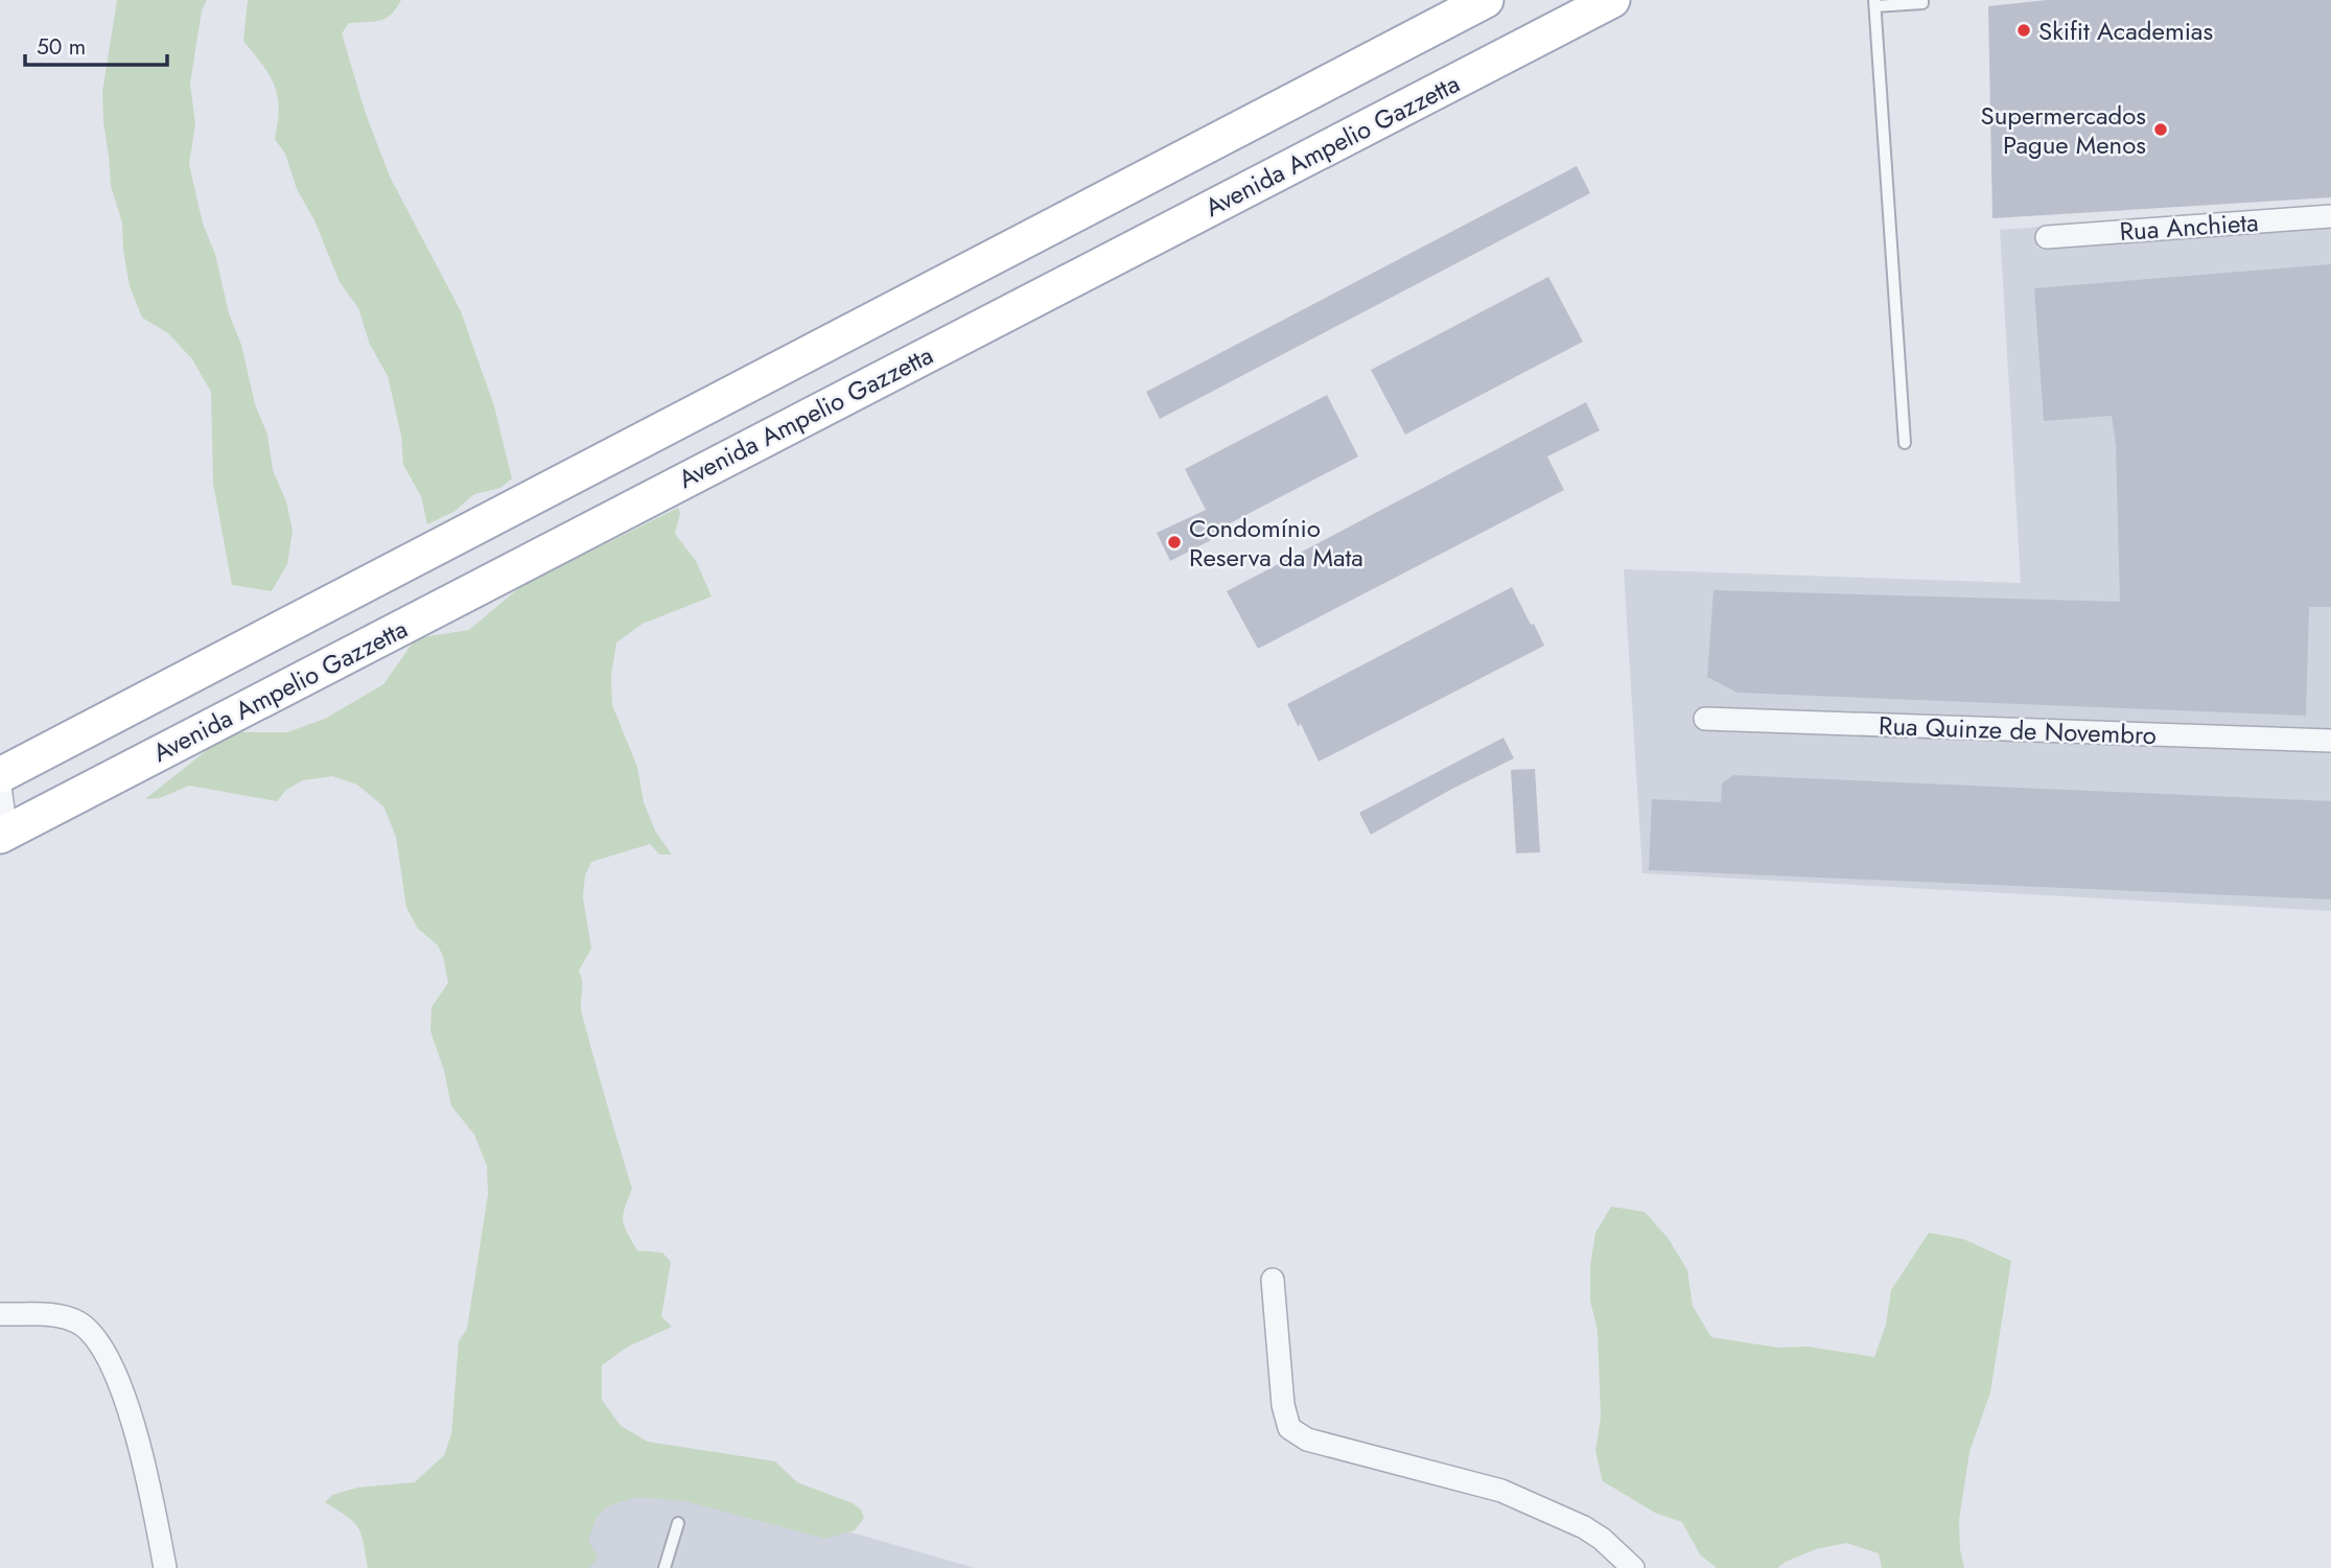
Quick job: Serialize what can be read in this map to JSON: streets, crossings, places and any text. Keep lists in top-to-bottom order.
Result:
{
  "streets": {
    "main road": ["Avenida Ampelio Gazzetta"],
    "street": ["Rua Anchieta", "Rua Quinze de Novembro"]
  },
  "places": ["Skifit Academias", "Supermercados Pague Menos", "Condomínio Reserva da Mata"],
  "scale_bar": "50 m"
}
